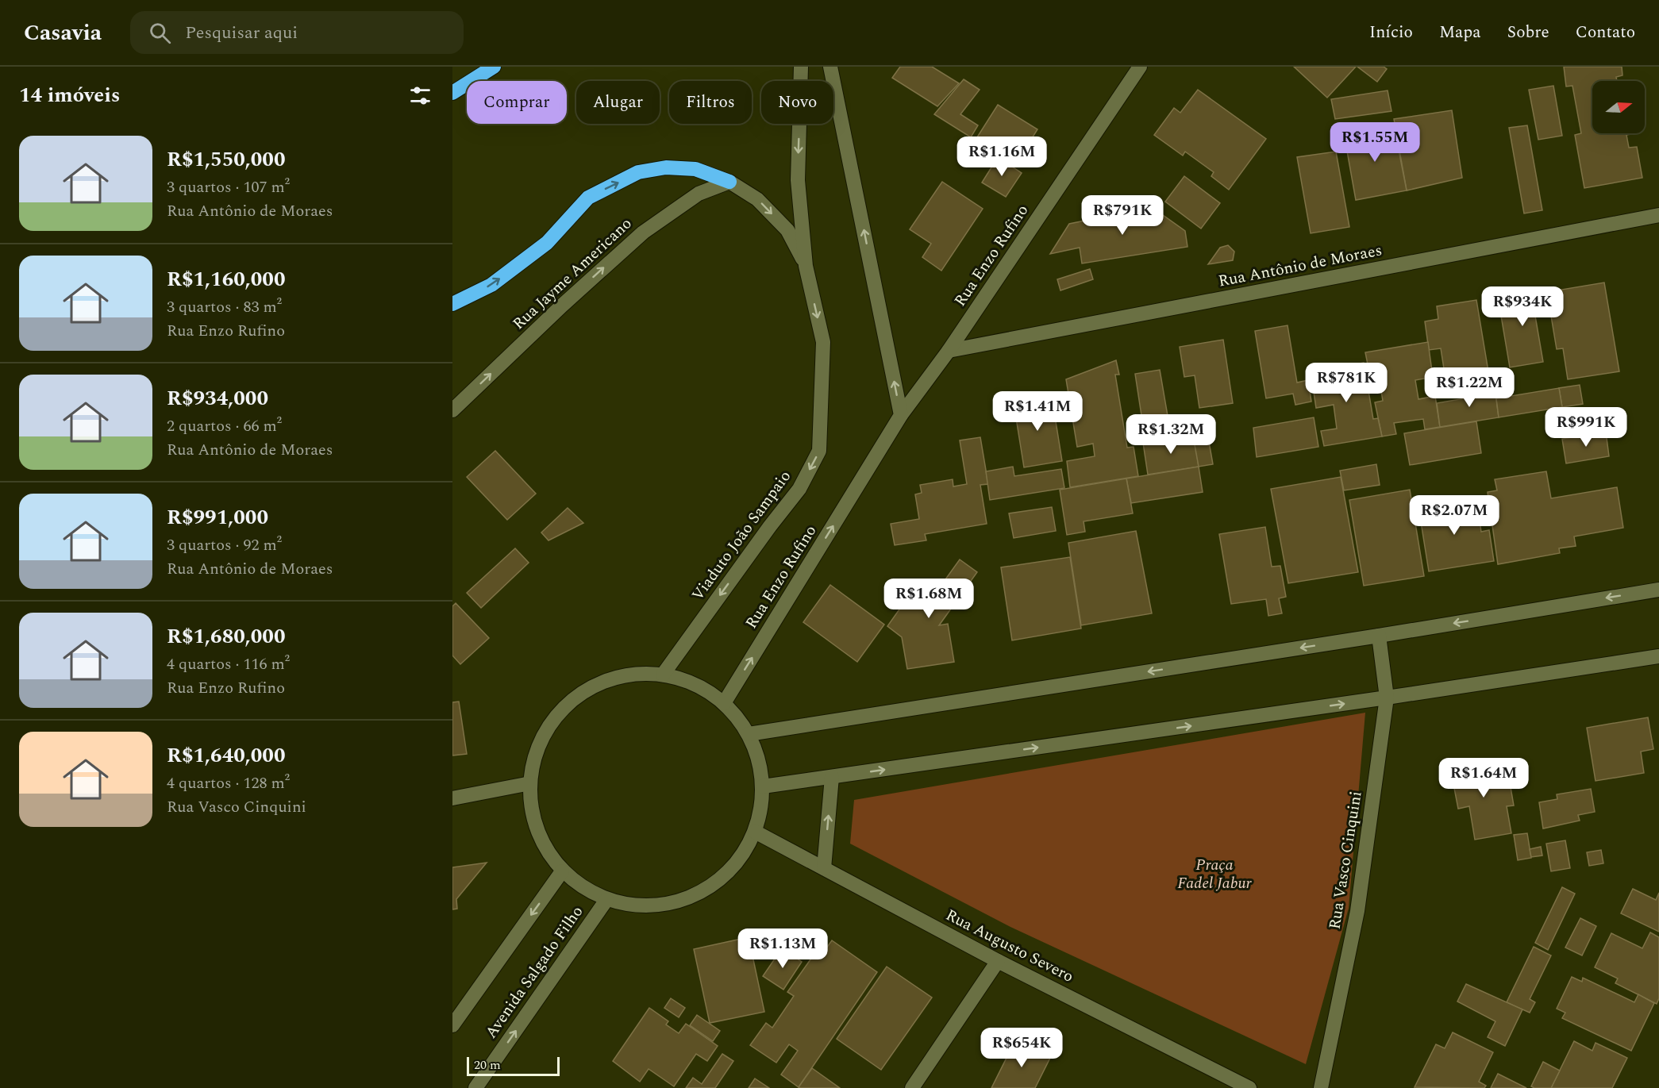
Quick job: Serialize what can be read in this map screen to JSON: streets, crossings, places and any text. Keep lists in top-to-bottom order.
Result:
{
  "streets": {
    "street": [
      "Rua Enzo Rufino",
      "Rua Antônio de Moraes",
      "Rua Jayme Americano",
      "Viaduto João Sampaio",
      "Rua Vasco Cinquini",
      "Rua Augusto Severo",
      "Avenida Salgado Filho"
    ]
  },
  "crossings": [
    ["Rua Enzo Rufino", "Rua Antônio de Moraes"]
  ],
  "one_way": ["Rua Enzo Rufino", "Rua Jayme Americano"],
  "parks": ["Praça Fadel Jabur"],
  "scale_bar": "20 m",
  "north": "right",
  "page": {
    "header": "Casavia",
    "search": "Pesquisar aqui",
    "nav": [
      "Início",
      "Mapa",
      "Sobre",
      "Contato"
    ],
    "heading": "14 imóveis",
    "chip": [
      "Comprar",
      "Alugar",
      "Filtros",
      "Novo"
    ],
    "price": [
      "R$1.55M",
      "R$1.16M",
      "R$791K",
      "R$934K",
      "R$781K",
      "R$1.22M",
      "R$1.41M",
      "R$991K",
      "R$1.32M",
      "R$2.07M",
      "R$1.68M",
      "R$1.64M",
      "R$1.13M",
      "R$654K"
    ],
    "list": [
      {
        "name": "R$1,550,000",
        "note": "3 quartos · 107 m² · Rua Antônio de Moraes"
      },
      {
        "name": "R$1,160,000",
        "note": "3 quartos · 83 m² · Rua Enzo Rufino"
      },
      {
        "name": "R$934,000",
        "note": "2 quartos · 66 m² · Rua Antônio de Moraes"
      },
      {
        "name": "R$991,000",
        "note": "3 quartos · 92 m² · Rua Antônio de Moraes"
      },
      {
        "name": "R$1,680,000",
        "note": "4 quartos · 116 m² · Rua Enzo Rufino"
      },
      {
        "name": "R$1,640,000",
        "note": "4 quartos · 128 m² · Rua Vasco Cinquini"
      }
    ],
    "scale": "20 m"
  }
}
